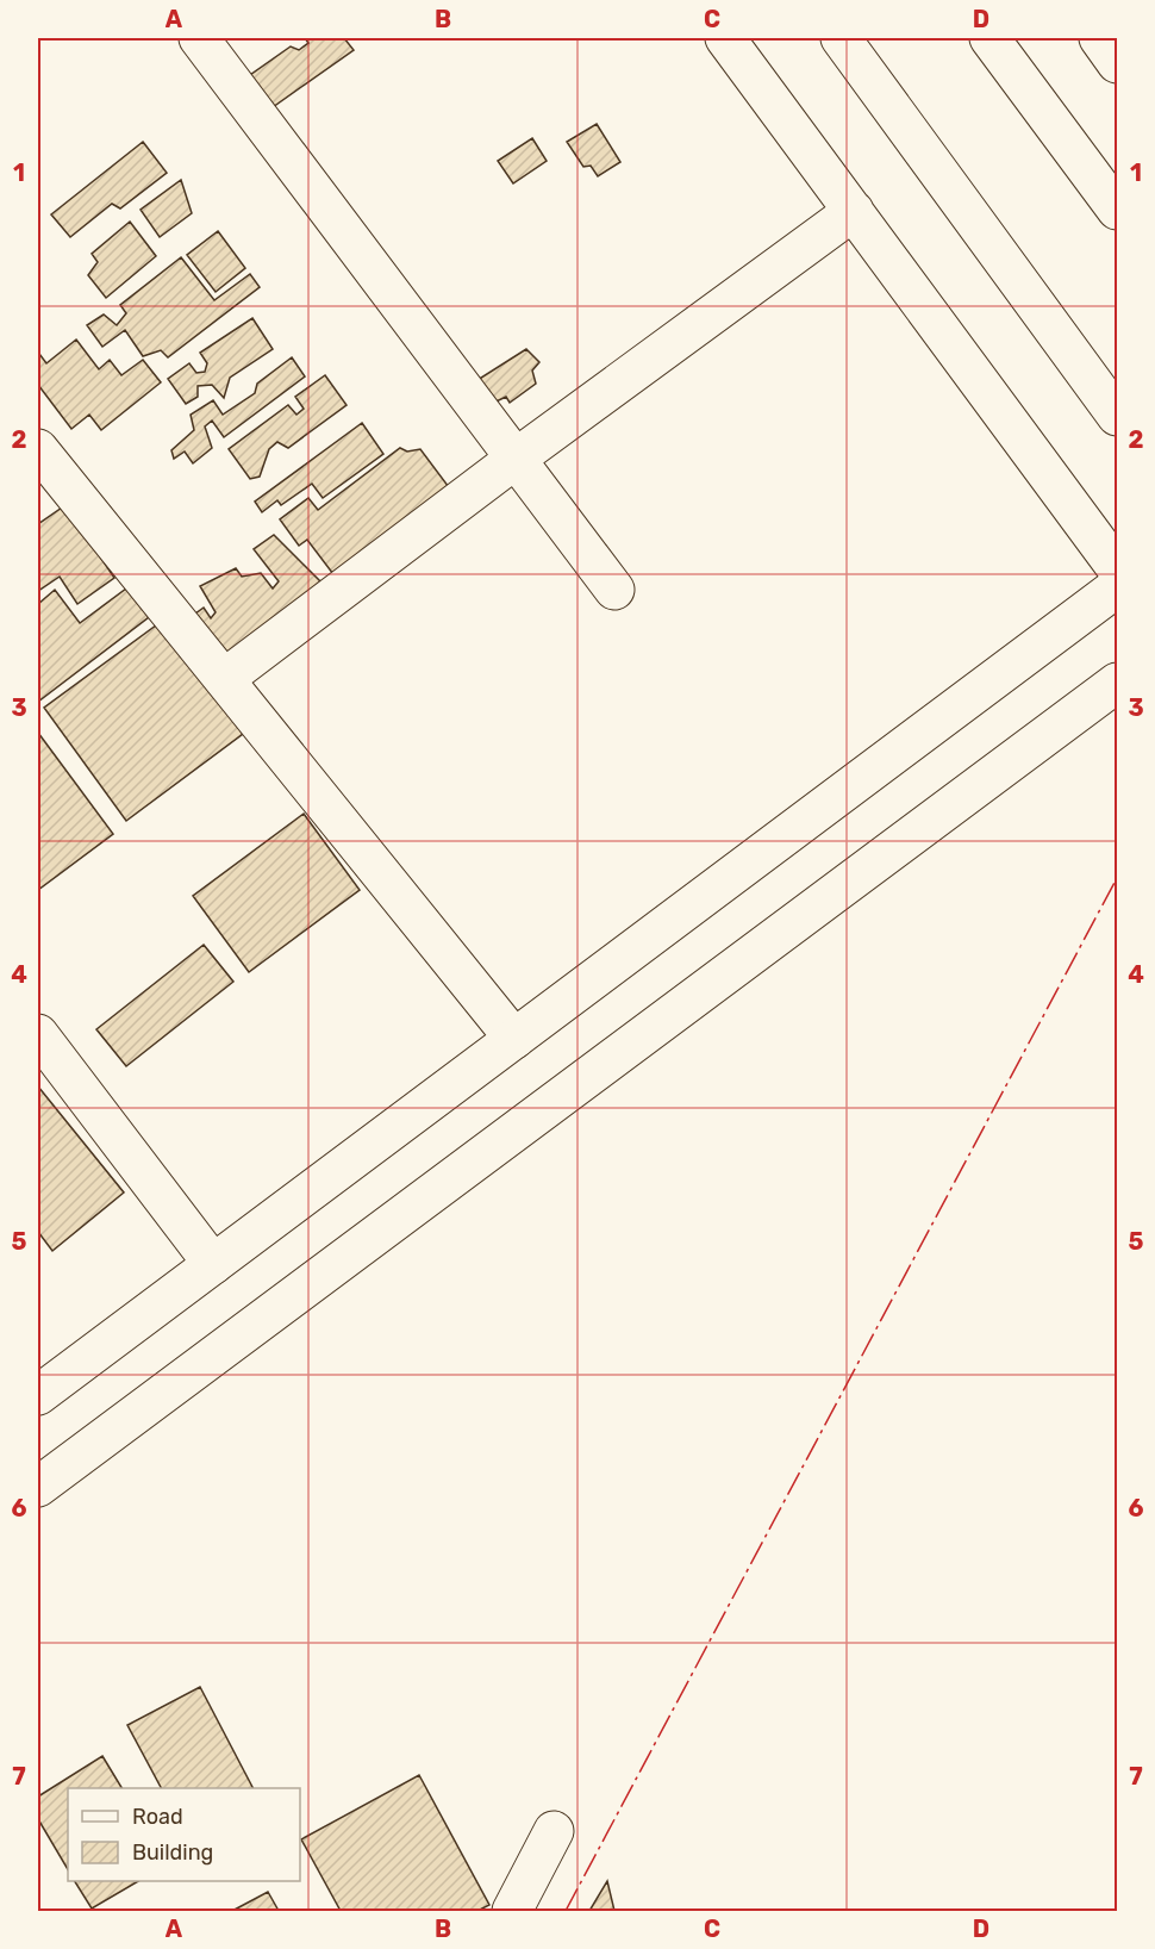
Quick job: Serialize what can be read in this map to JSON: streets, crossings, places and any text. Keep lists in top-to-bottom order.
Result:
{
  "legend": ["Road", "Building"],
  "grid": {
    "columns": [
      "A",
      "B",
      "C",
      "D"
    ],
    "rows": [
      "1",
      "2",
      "3",
      "4",
      "5",
      "6",
      "7"
    ]
  }
}
